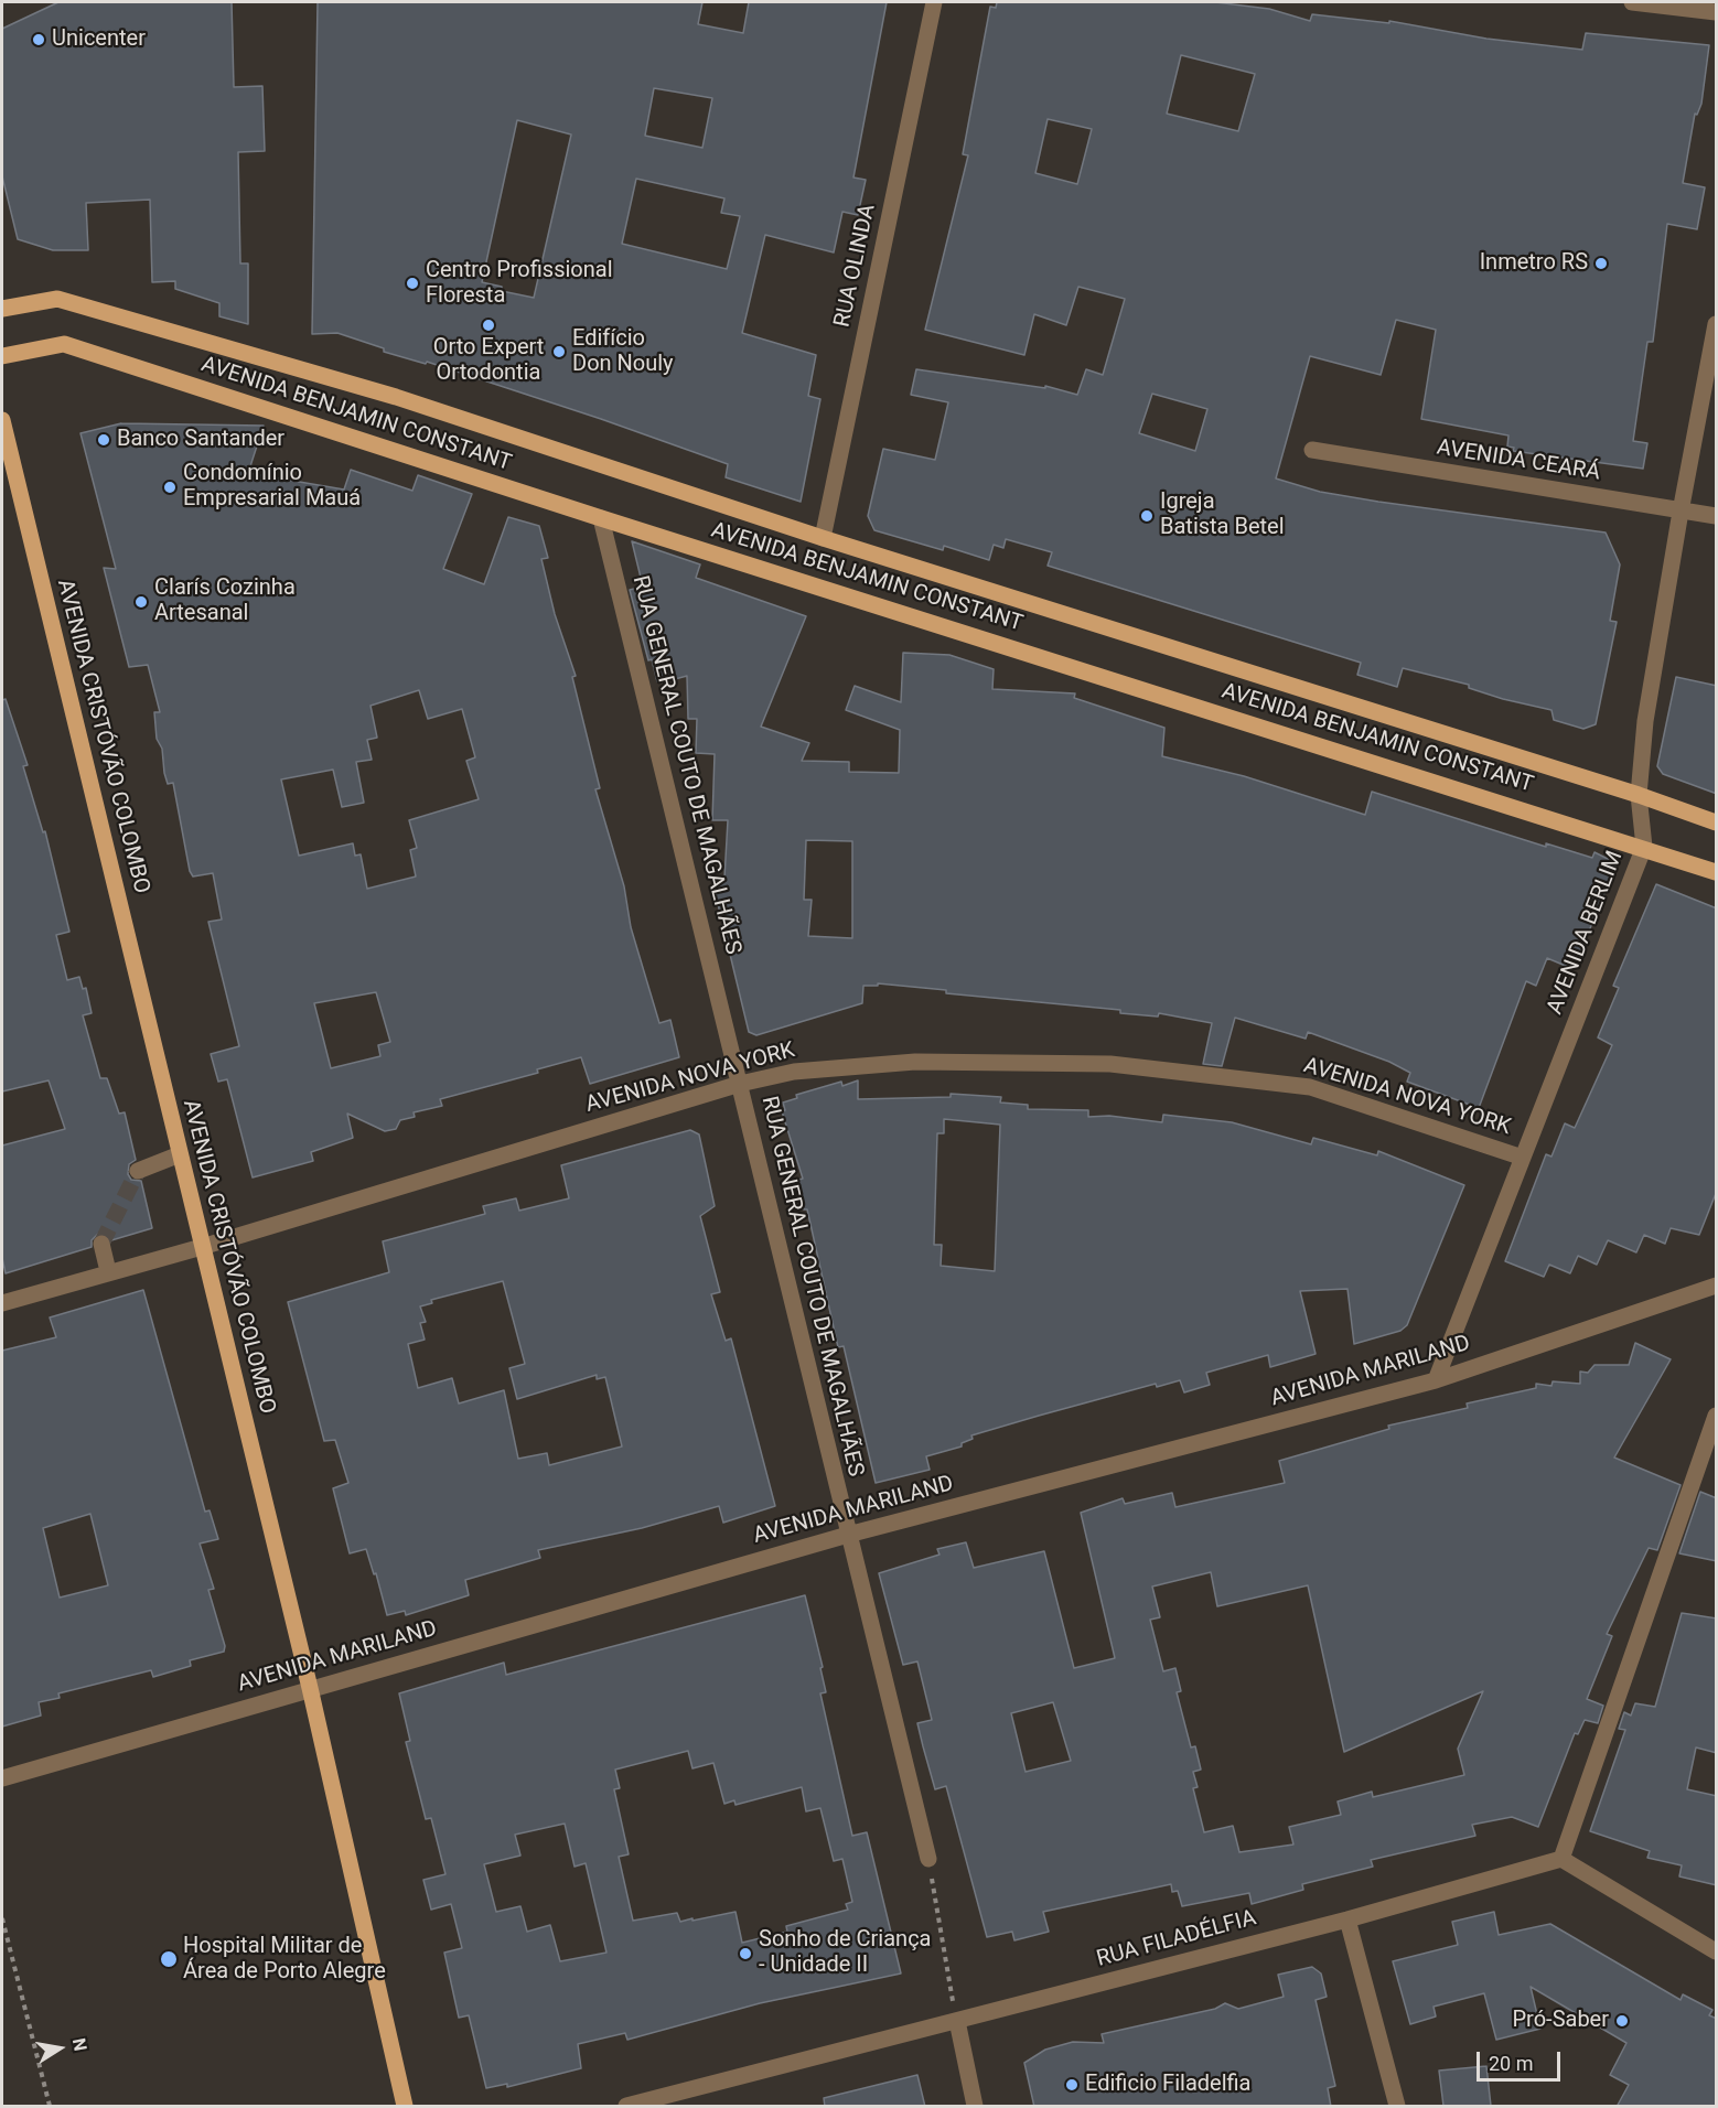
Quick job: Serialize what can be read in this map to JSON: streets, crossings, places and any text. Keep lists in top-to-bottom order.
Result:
{
  "streets": {
    "main road": ["AVENIDA BENJAMIN CONSTANT", "AVENIDA CRISTÓVÃO COLOMBO"],
    "street": [
      "RUA OLINDA",
      "AVENIDA CEARÁ",
      "RUA GENERAL COUTO DE MAGALHÃES",
      "AVENIDA BERLIM",
      "AVENIDA NOVA YORK",
      "AVENIDA MARILAND",
      "RUA FILADÉLFIA"
    ]
  },
  "crossings": [
    ["RUA OLINDA", "AVENIDA BENJAMIN CONSTANT"],
    ["AVENIDA BENJAMIN CONSTANT", "RUA GENERAL COUTO DE MAGALHÃES"],
    ["AVENIDA BENJAMIN CONSTANT", "AVENIDA BERLIM"],
    ["AVENIDA CEARÁ", "AVENIDA BERLIM"],
    ["AVENIDA CRISTÓVÃO COLOMBO", "AVENIDA NOVA YORK"],
    ["AVENIDA CRISTÓVÃO COLOMBO", "AVENIDA MARILAND"],
    ["RUA GENERAL COUTO DE MAGALHÃES", "AVENIDA NOVA YORK"],
    ["RUA GENERAL COUTO DE MAGALHÃES", "AVENIDA MARILAND"],
    ["AVENIDA BERLIM", "AVENIDA NOVA YORK"],
    ["AVENIDA BERLIM", "AVENIDA MARILAND"]
  ],
  "places": [
    "Unicenter",
    "Inmetro RS",
    "Centro Profissional Floresta",
    "Orto Expert Ortodontia",
    "Edifício Don Nouly",
    "Banco Santander",
    "Condomínio Empresarial Mauá",
    "Igreja Batista Betel",
    "Clarís Cozinha Artesanal",
    "Sonho de Criança - Unidade II",
    "Hospital Militar de Área de Porto Alegre",
    "Pró-Saber",
    "Edificio Filadelfia"
  ],
  "scale_bar": "20 m",
  "north": "right"
}
